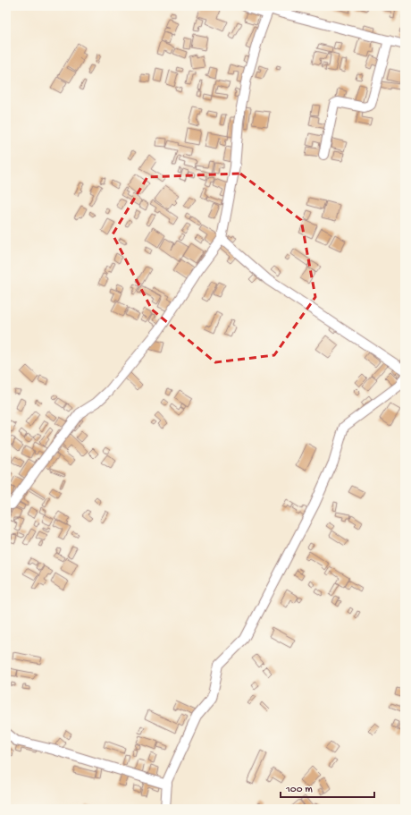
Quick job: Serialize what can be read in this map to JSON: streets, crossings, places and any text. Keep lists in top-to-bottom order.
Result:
{
  "scale_bar": "100 m"
}
